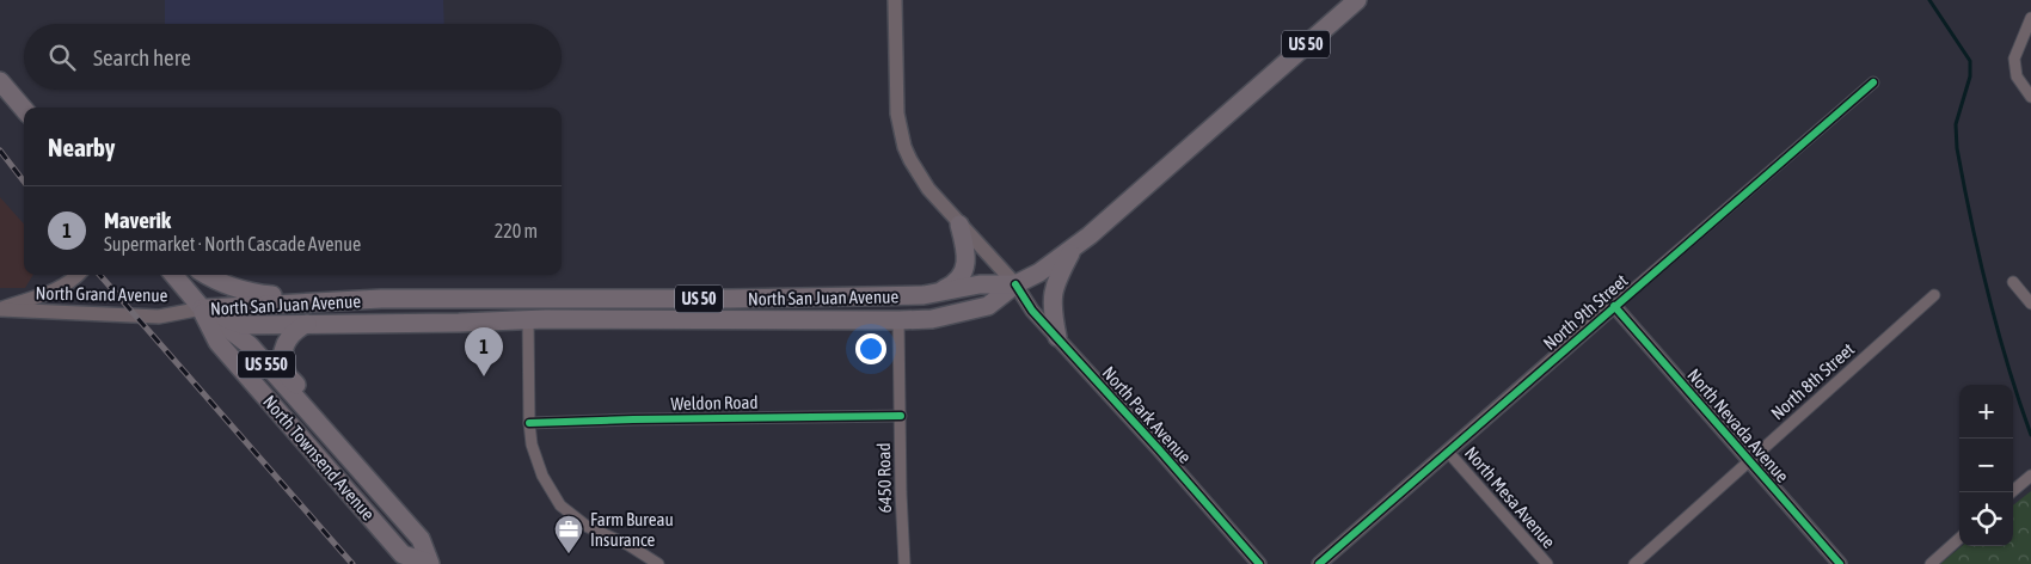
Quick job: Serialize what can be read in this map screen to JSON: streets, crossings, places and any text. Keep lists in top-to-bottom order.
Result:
{
  "streets": {
    "highway": [
      "US 50",
      "North San Juan Avenue",
      "US 550",
      "North Townsend Avenue"
    ],
    "street": [
      "North Grand Avenue",
      "North 9th Street",
      "North 8th Street",
      "Weldon Road",
      "North Park Avenue",
      "North Nevada Avenue",
      "6450 Road",
      "North Mesa Avenue"
    ]
  },
  "crossings": [
    ["US 50", "North San Juan Avenue"],
    ["North Grand Avenue", "North San Juan Avenue"],
    ["North Grand Avenue", "North Townsend Avenue"],
    ["North San Juan Avenue", "North Park Avenue"],
    ["North San Juan Avenue", "North Townsend Avenue"],
    ["North San Juan Avenue", "6450 Road"],
    ["North 9th Street", "North Nevada Avenue"],
    ["North 9th Street", "North Mesa Avenue"],
    ["North 8th Street", "North Nevada Avenue"],
    ["Weldon Road", "6450 Road"]
  ],
  "places": {
    "office": ["Farm Bureau Insurance"]
  },
  "page": {
    "search": "Search here",
    "heading": "Nearby",
    "list": [
      {
        "mark": "1",
        "name": "Maverik",
        "note": "Supermarket · North Cascade Avenue",
        "value": "220 m"
      }
    ],
    "pins": "1",
    "map_buttons": ["+", "−"]
  }
}
